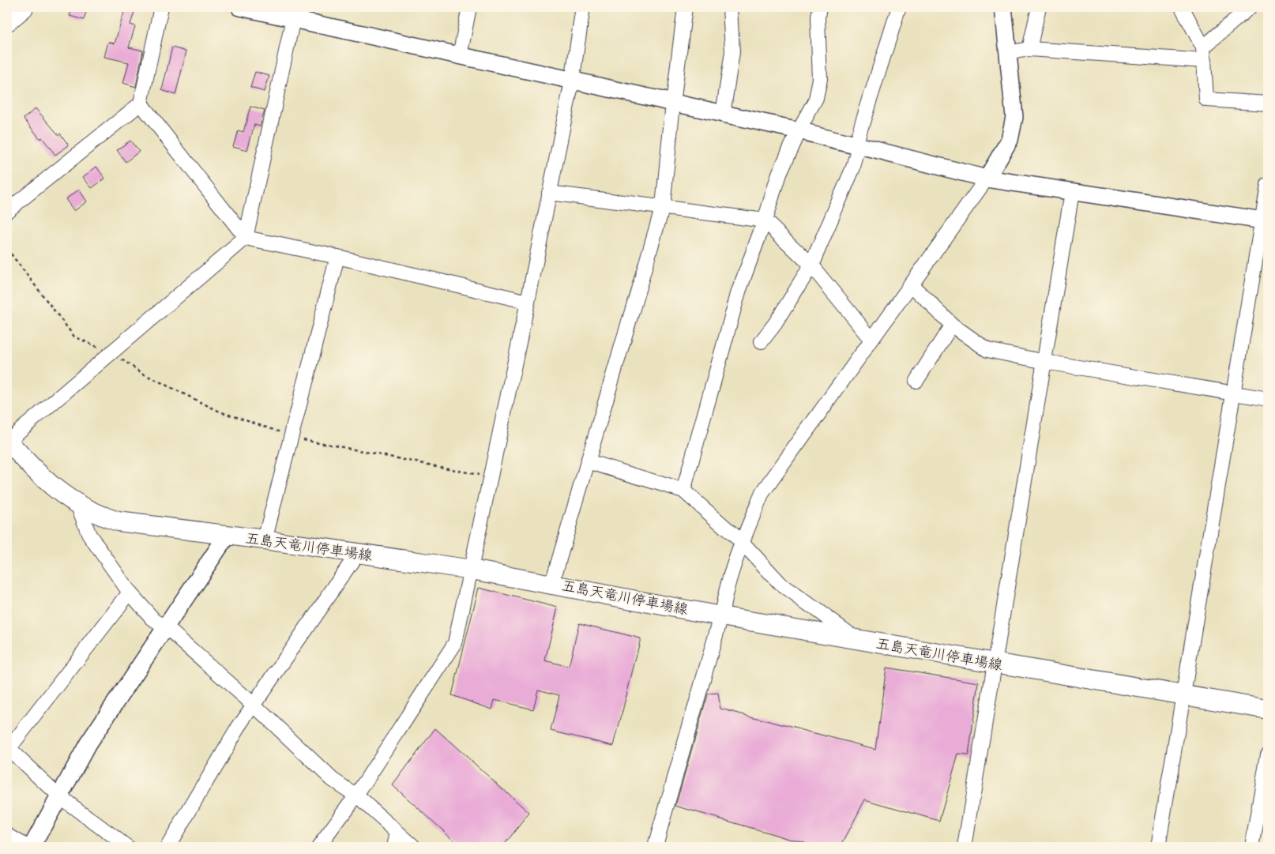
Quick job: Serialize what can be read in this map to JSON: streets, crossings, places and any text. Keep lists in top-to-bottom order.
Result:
{
  "streets": {
    "main road": ["五島天竜川停車場線"]
  }
}
